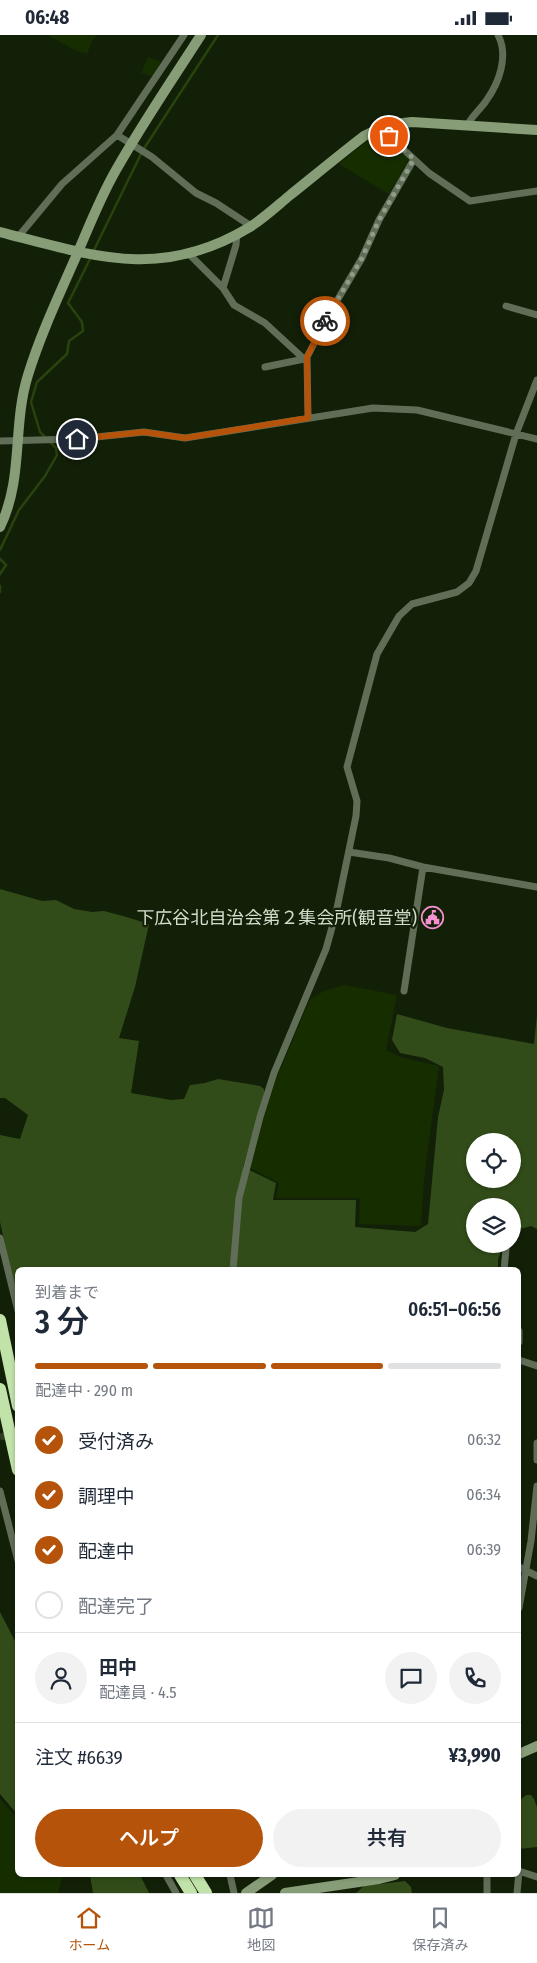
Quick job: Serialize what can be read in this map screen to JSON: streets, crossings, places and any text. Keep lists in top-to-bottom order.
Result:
{
  "places": {
    "public building": ["下広谷北自治会第２集会所(観音堂)"]
  },
  "page": {
    "status": "06:48",
    "heading": ["3 分", "到着まで", "06:51–06:56"],
    "panel": [
      "田中",
      "配達員 · 4.5",
      "注文 #6639",
      "¥3,990"
    ],
    "bar": "配達中 · 290 m",
    "list": [
      ["受付済み", "06:32"],
      ["調理中", "06:34"],
      ["配達中", "06:39"],
      "配達完了"
    ],
    "buttons": ["ヘルプ", "共有"],
    "tabs": ["ホーム", "地図", "保存済み"]
  }
}
